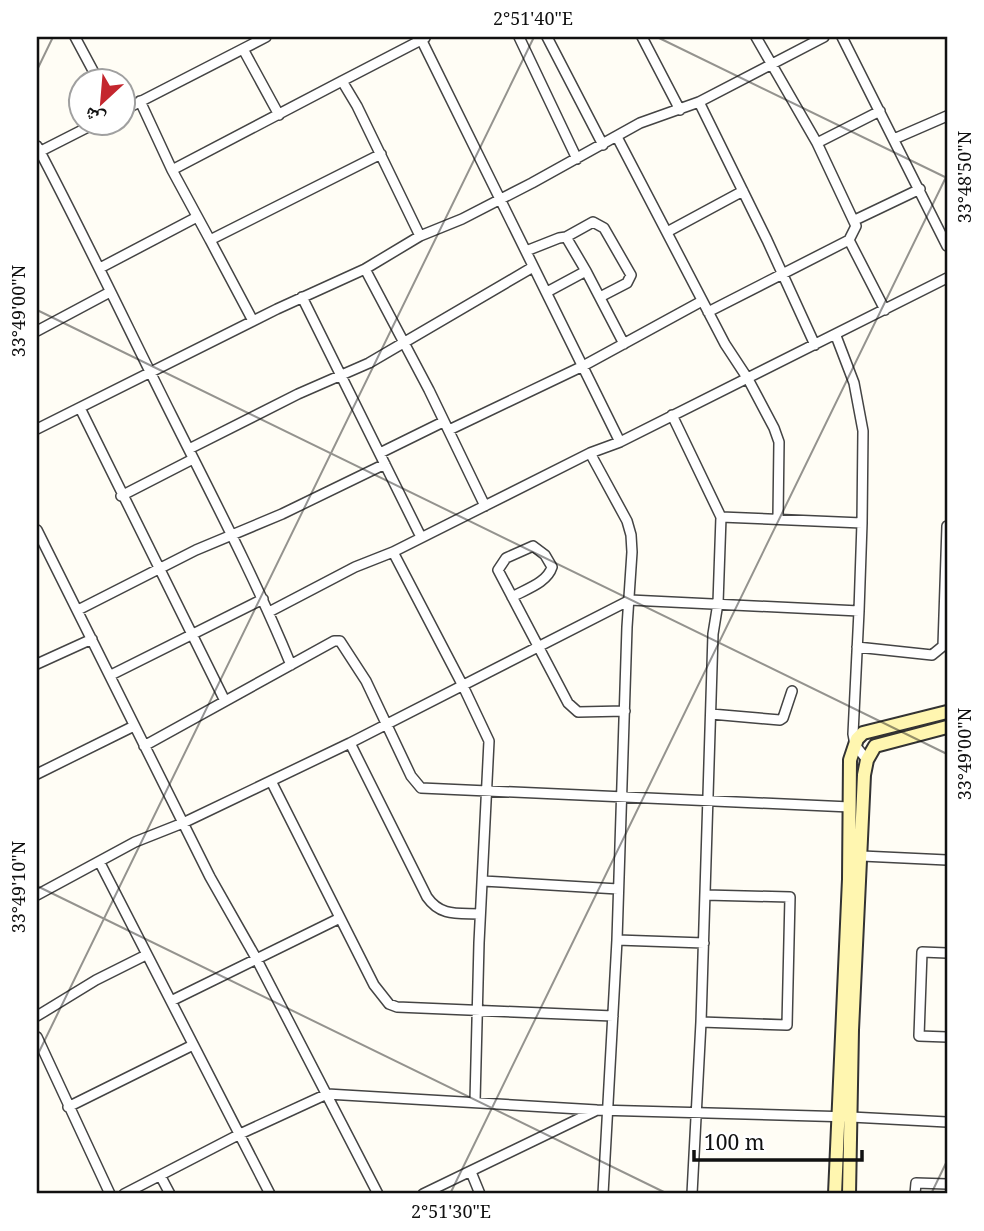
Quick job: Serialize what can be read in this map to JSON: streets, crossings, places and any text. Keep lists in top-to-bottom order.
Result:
{
  "scale_bar": "100 m",
  "north": "bottom left",
  "coordinates": [
    "2°51'40\"E",
    "33°48'50\"N",
    "33°49'00\"N",
    "33°49'10\"N",
    "2°51'30\"E"
  ]
}
